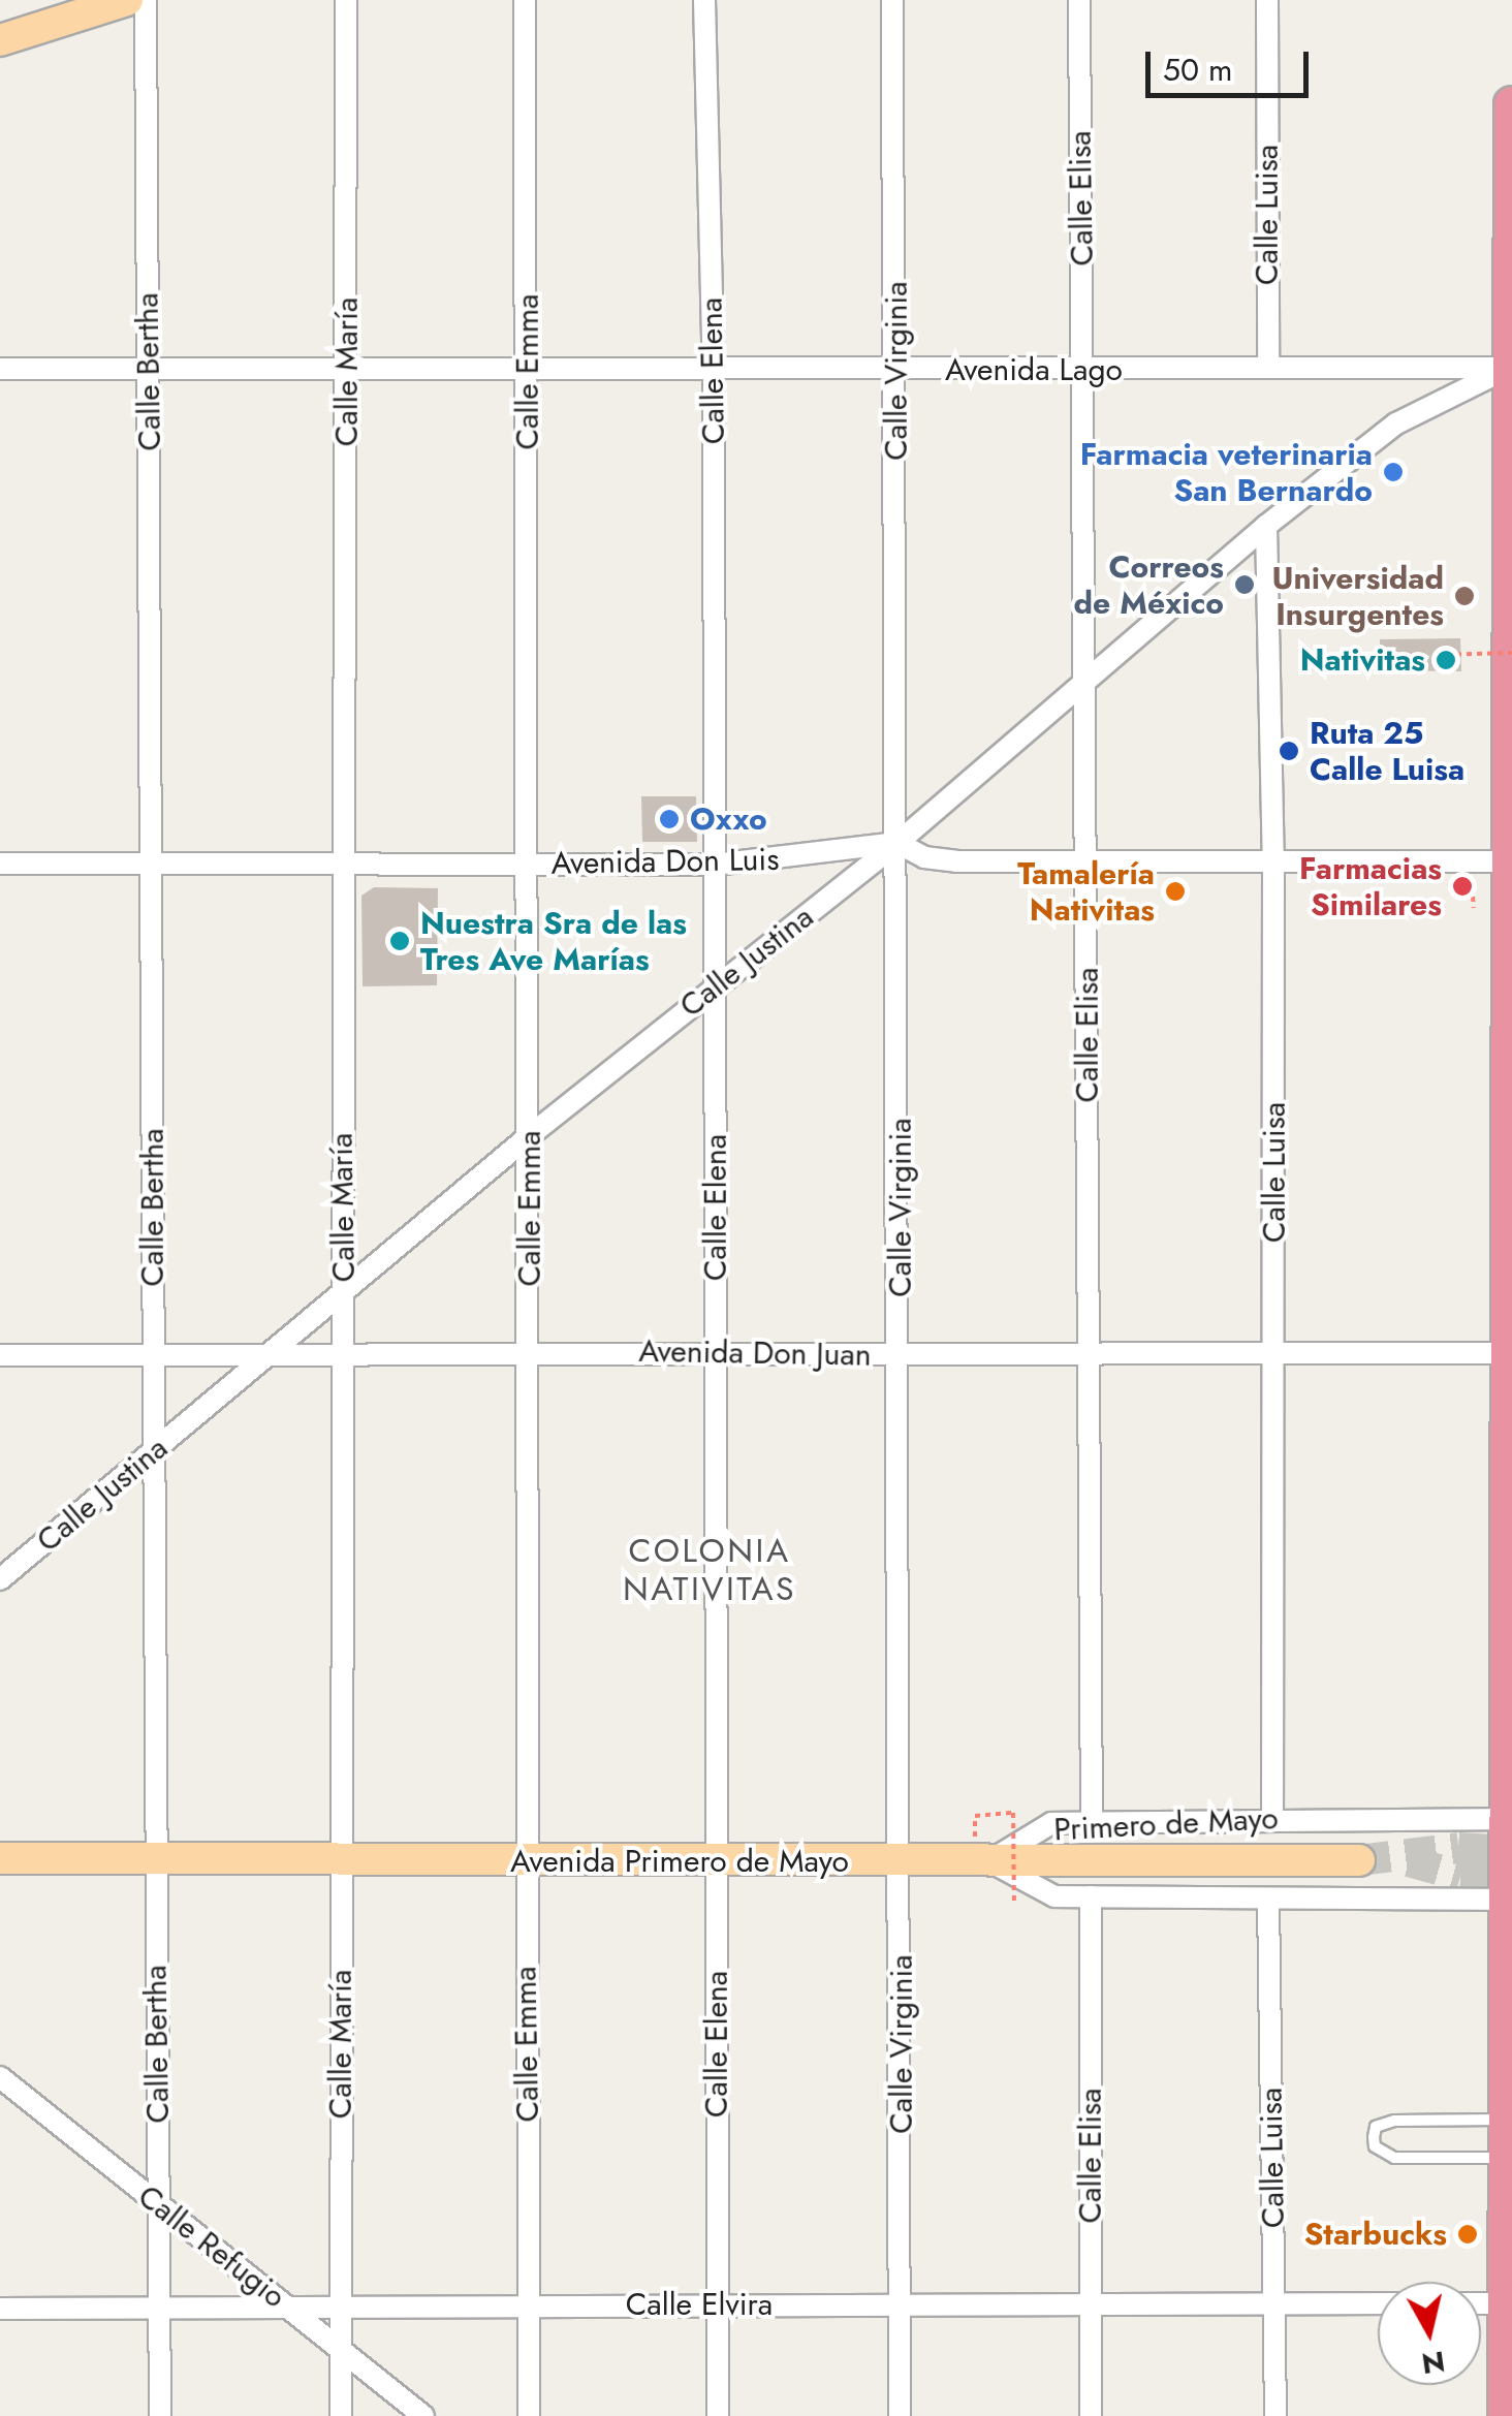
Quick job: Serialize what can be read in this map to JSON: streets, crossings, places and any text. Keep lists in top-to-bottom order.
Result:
{
  "streets": {
    "main road": ["Avenida Primero de Mayo"],
    "street": [
      "Calle Elisa",
      "Calle Luisa",
      "Avenida Lago",
      "Calle Elena",
      "Calle Virginia",
      "Calle Bertha",
      "Calle María",
      "Calle Emma",
      "Avenida Don Luis",
      "Calle Justina",
      "Avenida Don Juan",
      "Primero de Mayo",
      "Calle Refugio",
      "Calle Elvira"
    ]
  },
  "crossings": [
    ["Calle Elisa", "Avenida Lago"],
    ["Calle Elisa", "Avenida Don Luis"],
    ["Calle Elisa", "Calle Justina"],
    ["Calle Elisa", "Avenida Don Juan"],
    ["Calle Elisa", "Primero de Mayo"],
    ["Calle Elisa", "Calle Elvira"],
    ["Calle Luisa", "Avenida Lago"],
    ["Calle Luisa", "Avenida Don Luis"],
    ["Calle Luisa", "Calle Justina"],
    ["Calle Luisa", "Avenida Don Juan"],
    ["Calle Luisa", "Primero de Mayo"],
    ["Calle Luisa", "Calle Elvira"],
    ["Avenida Lago", "Calle Elena"],
    ["Avenida Lago", "Calle Virginia"],
    ["Avenida Lago", "Calle Bertha"],
    ["Avenida Lago", "Calle María"],
    ["Avenida Lago", "Calle Emma"],
    ["Avenida Lago", "Calle Justina"],
    ["Calle Elena", "Avenida Don Luis"],
    ["Calle Elena", "Calle Justina"],
    ["Calle Elena", "Avenida Don Juan"],
    ["Calle Elena", "Avenida Primero de Mayo"],
    ["Calle Elena", "Calle Elvira"],
    ["Calle Virginia", "Avenida Don Luis"],
    ["Calle Virginia", "Calle Justina"],
    ["Calle Virginia", "Avenida Don Juan"],
    ["Calle Virginia", "Avenida Primero de Mayo"],
    ["Calle Virginia", "Calle Elvira"],
    ["Calle Bertha", "Avenida Don Luis"],
    ["Calle Bertha", "Calle Justina"],
    ["Calle Bertha", "Avenida Don Juan"],
    ["Calle Bertha", "Avenida Primero de Mayo"],
    ["Calle Bertha", "Calle Refugio"],
    ["Calle Bertha", "Calle Elvira"],
    ["Calle María", "Avenida Don Luis"],
    ["Calle María", "Calle Justina"],
    ["Calle María", "Avenida Don Juan"],
    ["Calle María", "Avenida Primero de Mayo"],
    ["Calle María", "Calle Refugio"],
    ["Calle María", "Calle Elvira"],
    ["Calle Emma", "Avenida Don Luis"],
    ["Calle Emma", "Calle Justina"],
    ["Calle Emma", "Avenida Don Juan"],
    ["Calle Emma", "Avenida Primero de Mayo"],
    ["Calle Emma", "Calle Elvira"],
    ["Avenida Don Luis", "Calle Justina"],
    ["Calle Justina", "Avenida Don Juan"],
    ["Primero de Mayo", "Avenida Primero de Mayo"],
    ["Calle Refugio", "Calle Elvira"]
  ],
  "districts": ["COLONIA NATIVITAS"],
  "places": [
    "Farmacia veterinaria San Bernardo",
    "Correos de México",
    "Universidad Insurgentes",
    "Nativitas",
    "Ruta 25 Calle Luisa",
    "Oxxo",
    "Farmacias Similares",
    "Tamalería Nativitas",
    "Nuestra Sra de las Tres Ave Marías",
    "Starbucks"
  ],
  "scale_bar": "50 m",
  "north": "bottom"
}
